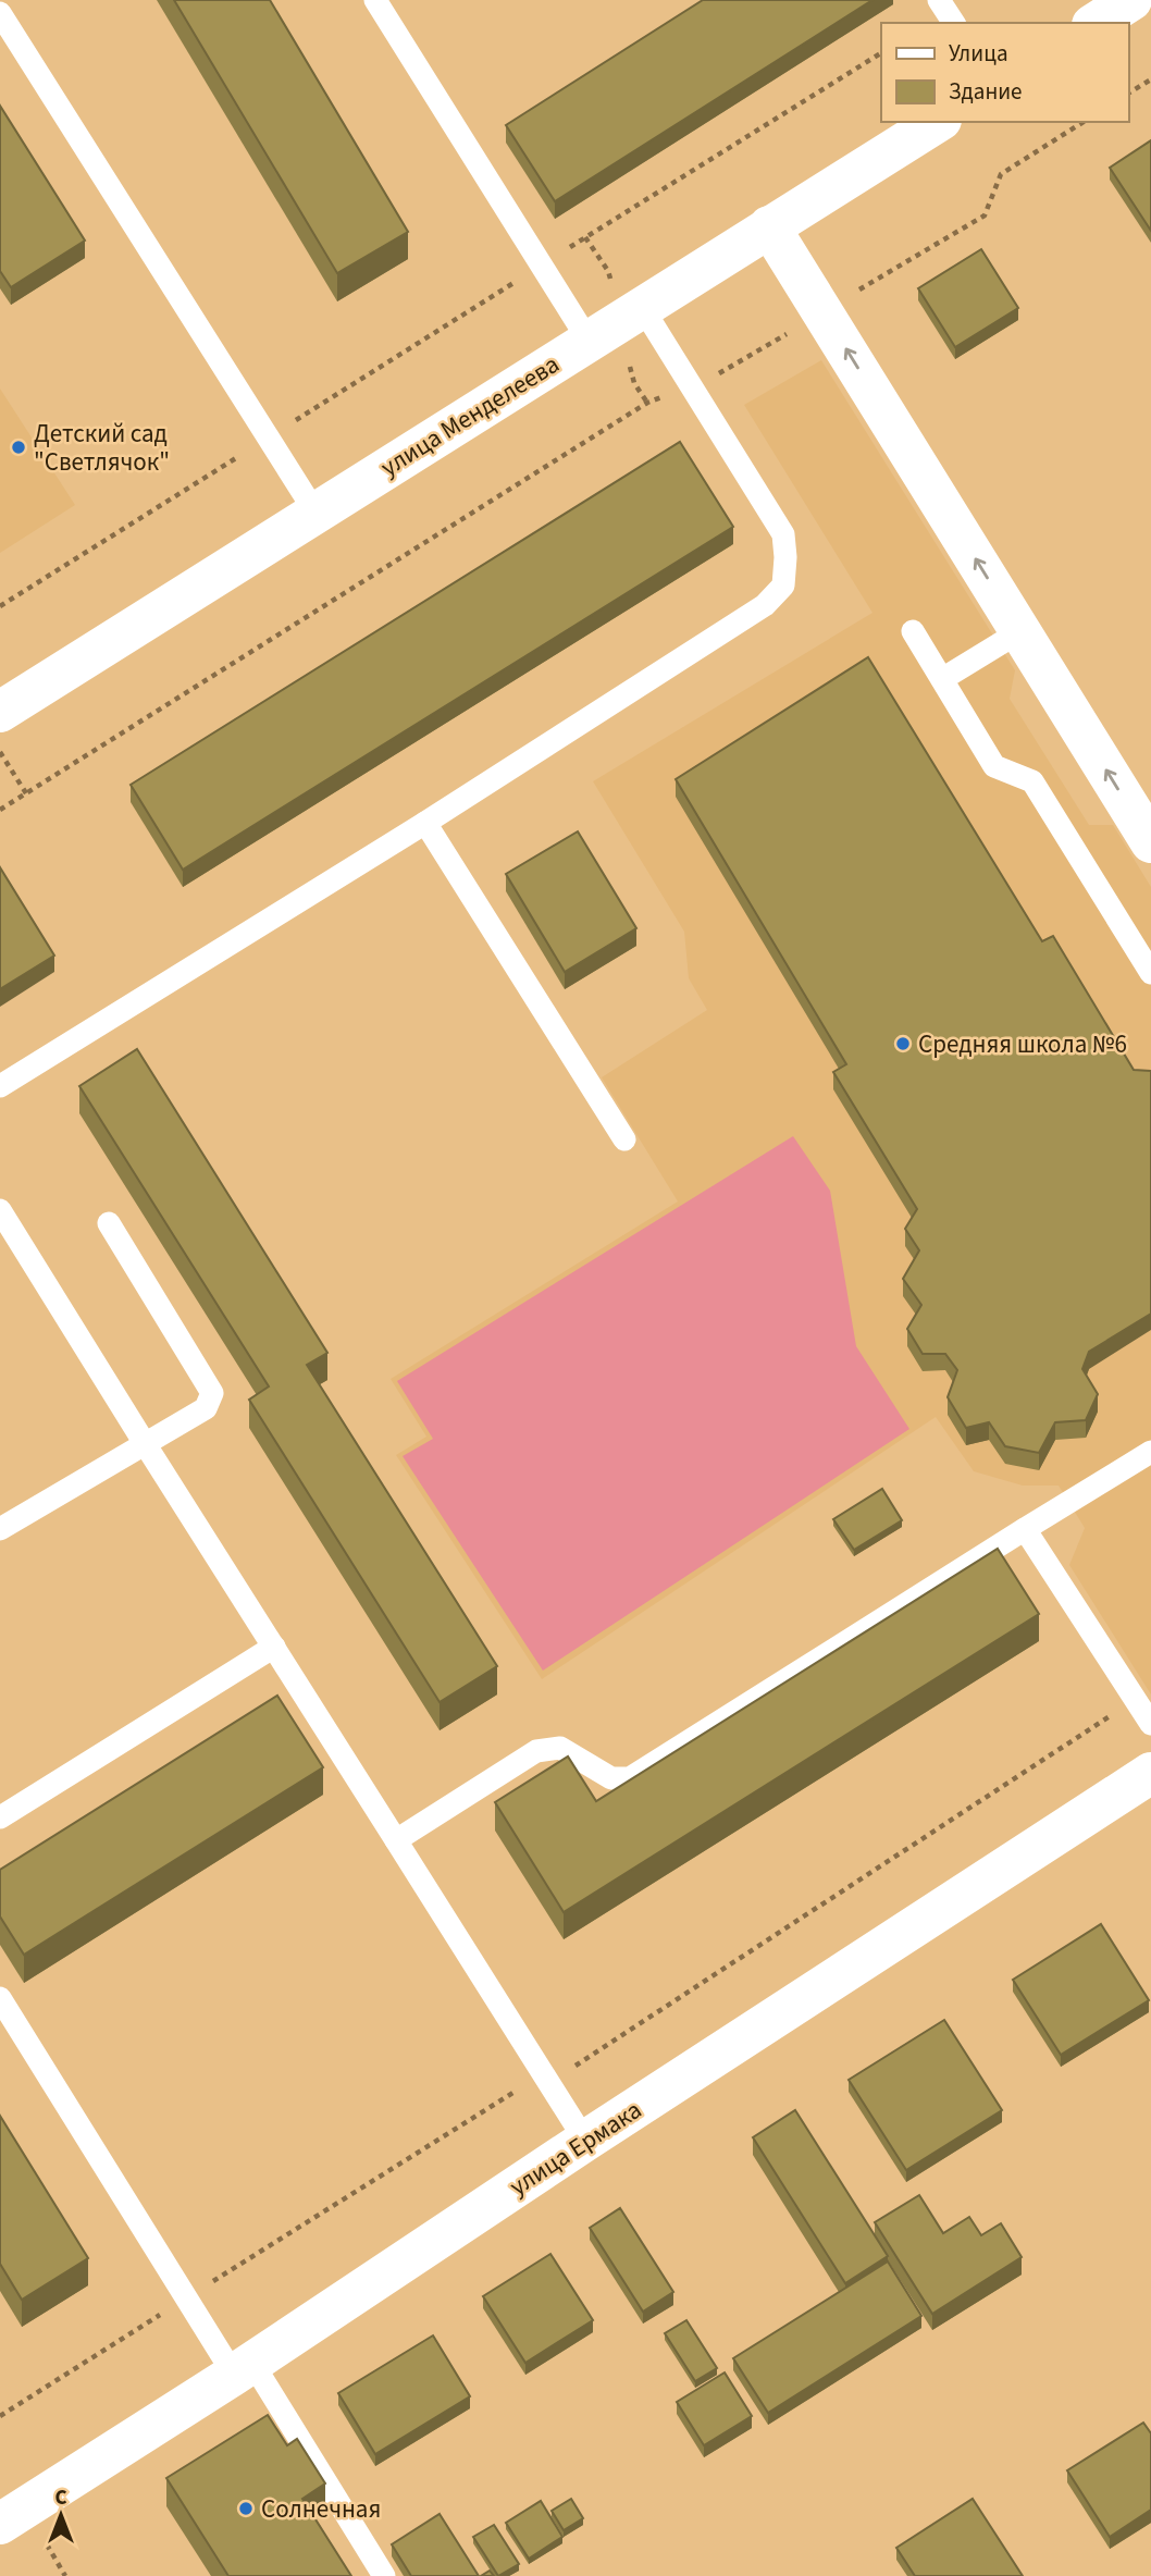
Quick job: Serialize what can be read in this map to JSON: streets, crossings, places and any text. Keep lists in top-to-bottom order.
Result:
{
  "streets": {
    "street": ["улица Менделеева", "улица Ермака"]
  },
  "places": ["Детский сад \"Светлячок\"", "Средняя школа №6", "Солнечная"],
  "legend": ["Улица", "Здание"],
  "north": "top"
}
